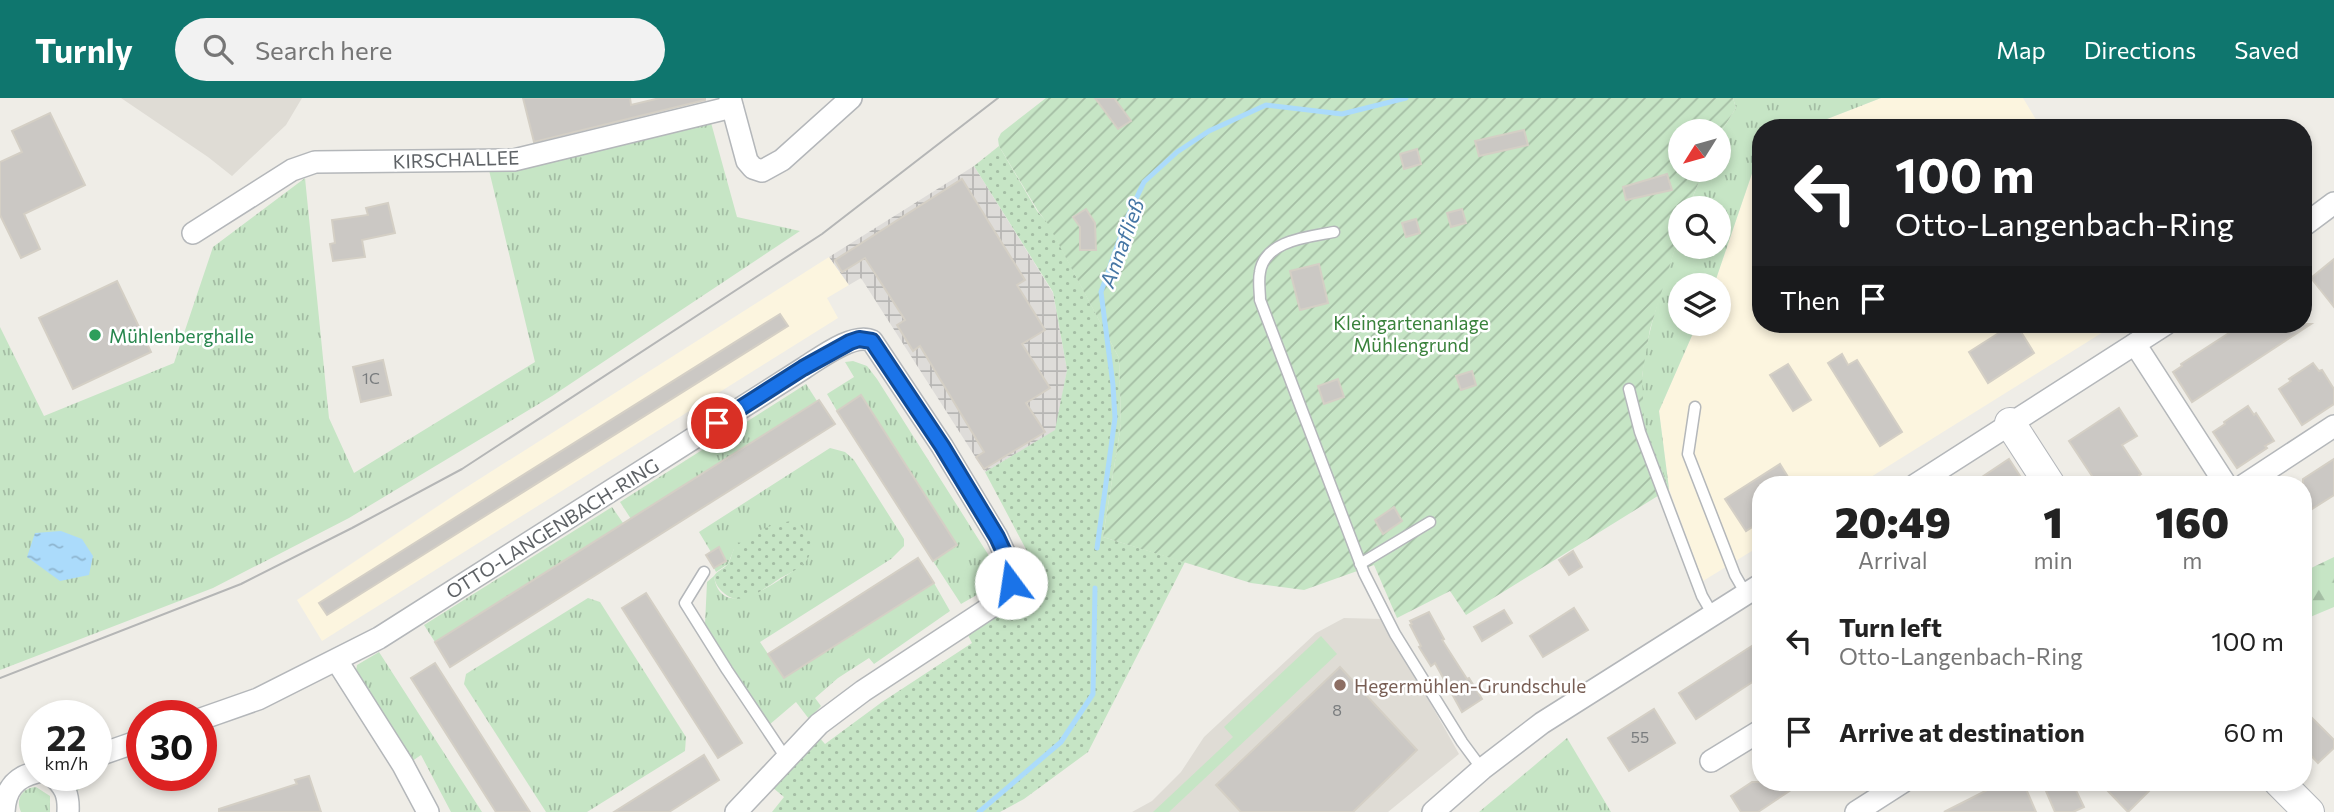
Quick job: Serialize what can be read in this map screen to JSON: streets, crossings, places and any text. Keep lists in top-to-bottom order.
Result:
{
  "streets": {
    "street": ["KIRSCHALLEE", "OTTO-LANGENBACH-RING"]
  },
  "water": ["Annafließ"],
  "parks": ["Kleingartenanlage Mühlengrund"],
  "places": ["Mühlenberghalle", "Hegermühlen-Grundschule"],
  "house_numbers": ["1C", "8", "55"],
  "north": "bottom left",
  "page": {
    "header": "Turnly",
    "search": "Search here",
    "nav": ["Map", "Directions", "Saved"],
    "turn": ["100 m", "Otto-Langenbach-Ring"],
    "then": "Then",
    "eta": [
      "20:49",
      "Arrival",
      "1",
      "min",
      "160",
      "m"
    ],
    "list": [
      {
        "name": "Turn left",
        "note": "Otto-Langenbach-Ring",
        "value": "100 m"
      },
      {
        "name": "Arrive at destination",
        "value": "60 m"
      }
    ],
    "speed": "22 km/h",
    "limit": "30"
  }
}
